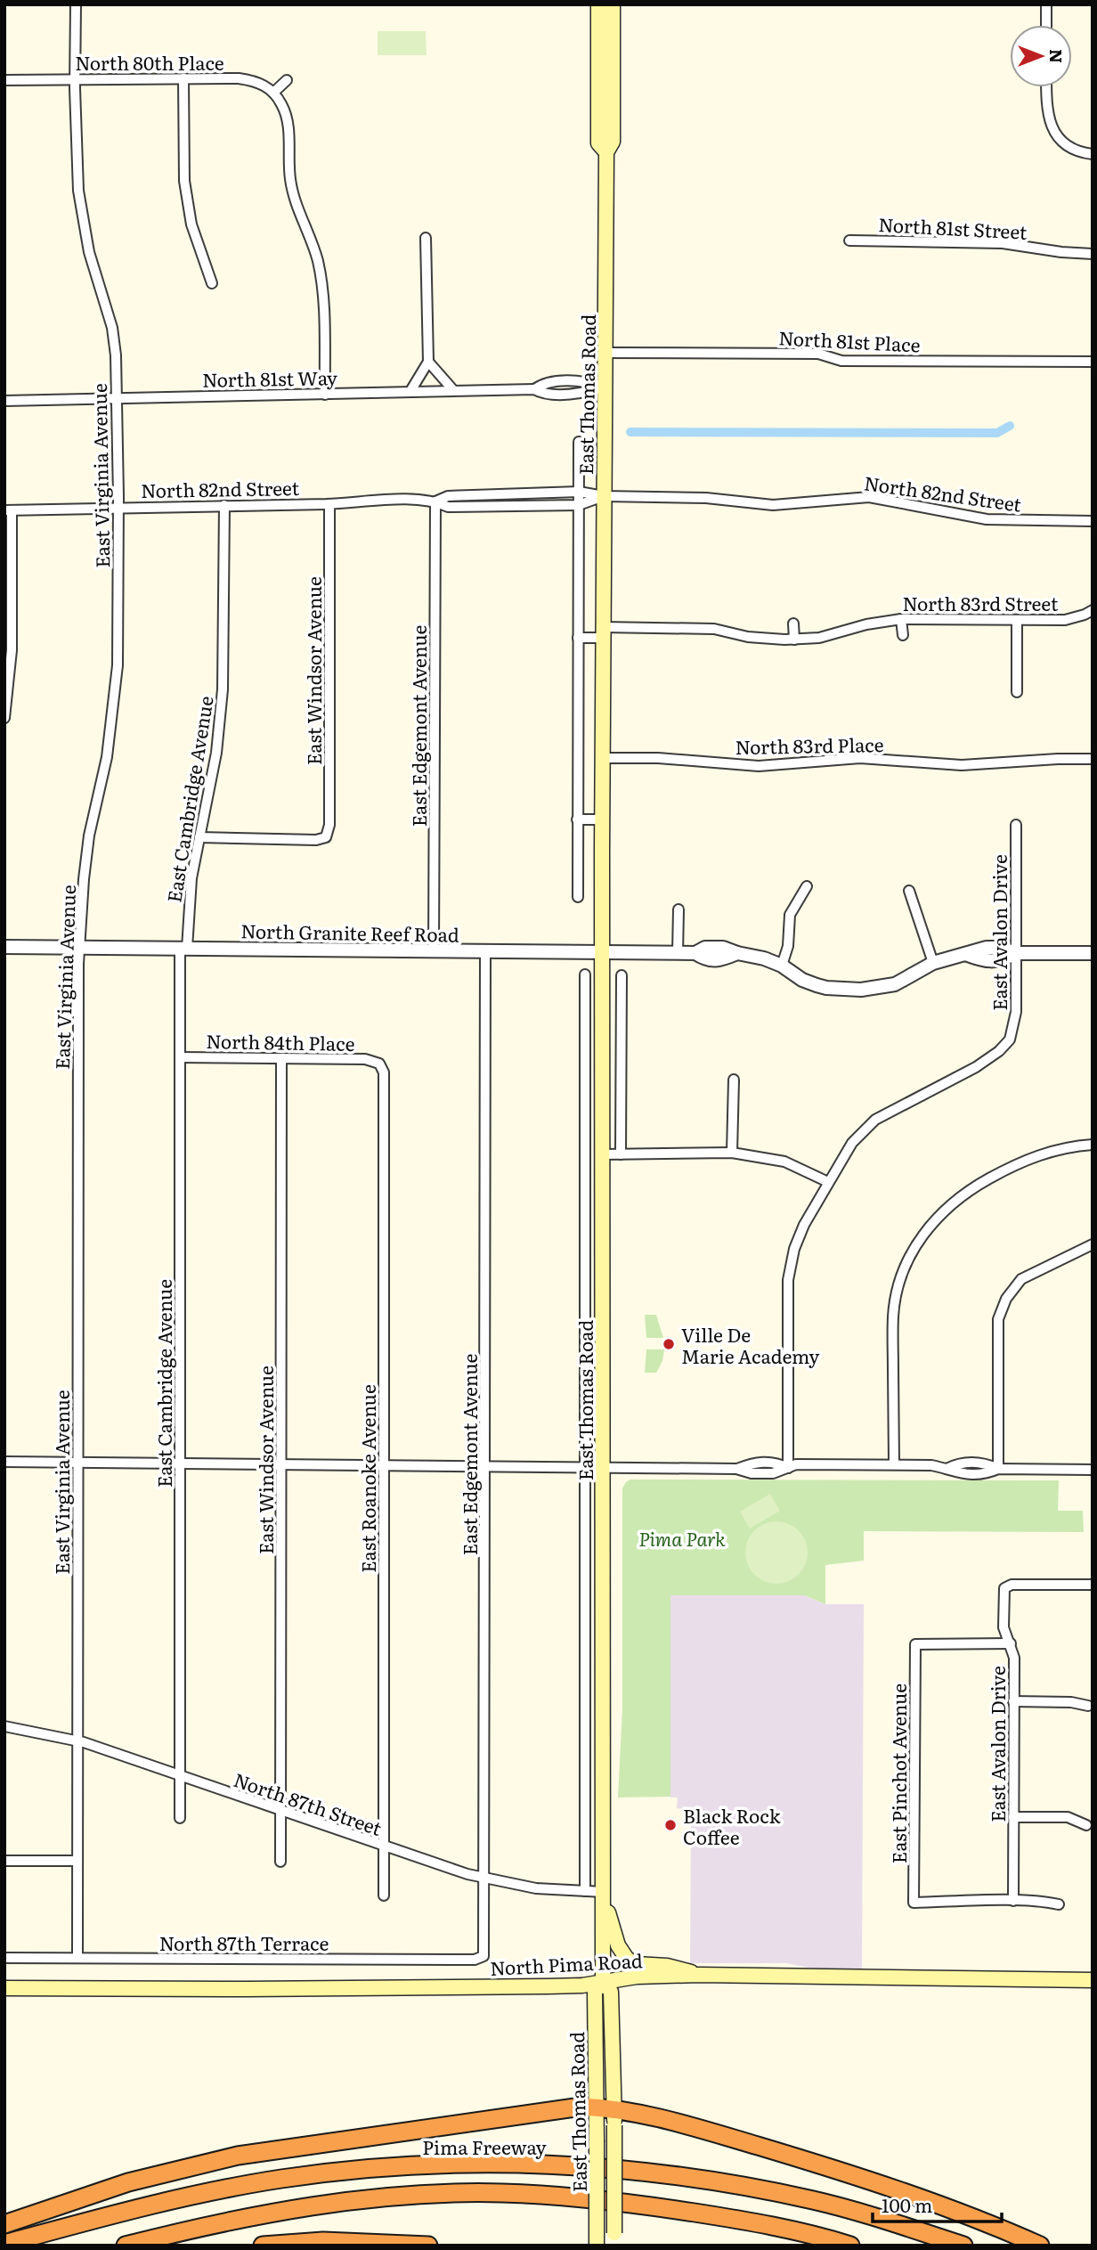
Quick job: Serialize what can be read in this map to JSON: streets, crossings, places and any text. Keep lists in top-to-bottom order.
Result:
{
  "streets": {
    "highway": ["Pima Freeway"],
    "main road": ["East Thomas Road", "North Pima Road"],
    "street": [
      "North 80th Place",
      "North 81st Street",
      "North 81st Place",
      "North 81st Way",
      "East Virginia Avenue",
      "North 82nd Street",
      "North 83rd Street",
      "East Windsor Avenue",
      "East Edgemont Avenue",
      "North 83rd Place",
      "East Cambridge Avenue",
      "North Granite Reef Road",
      "East Avalon Drive",
      "North 84th Place",
      "East Roanoke Avenue",
      "East Pinchot Avenue",
      "North 87th Street",
      "North 87th Terrace"
    ]
  },
  "crossings": [
    ["North 80th Place", "East Virginia Avenue"],
    ["North 81st Place", "East Thomas Road"],
    ["North 81st Way", "East Thomas Road"],
    ["North 81st Way", "East Virginia Avenue"],
    ["East Thomas Road", "North 82nd Street"],
    ["East Thomas Road", "North 83rd Street"],
    ["East Thomas Road", "North 83rd Place"],
    ["East Thomas Road", "North Granite Reef Road"],
    ["East Thomas Road", "North 87th Street"],
    ["East Thomas Road", "North Pima Road"],
    ["East Virginia Avenue", "North 82nd Street"],
    ["East Virginia Avenue", "North Granite Reef Road"],
    ["East Virginia Avenue", "North 87th Street"],
    ["East Virginia Avenue", "North 87th Terrace"],
    ["North 82nd Street", "East Windsor Avenue"],
    ["North 82nd Street", "East Edgemont Avenue"],
    ["North 82nd Street", "East Cambridge Avenue"],
    ["East Windsor Avenue", "East Cambridge Avenue"],
    ["East Windsor Avenue", "North 84th Place"],
    ["East Windsor Avenue", "North 87th Street"],
    ["East Edgemont Avenue", "North Granite Reef Road"],
    ["East Edgemont Avenue", "North 87th Street"],
    ["East Edgemont Avenue", "North 87th Terrace"],
    ["East Cambridge Avenue", "North Granite Reef Road"],
    ["East Cambridge Avenue", "North 84th Place"],
    ["East Cambridge Avenue", "North 87th Street"],
    ["North Granite Reef Road", "East Avalon Drive"],
    ["East Avalon Drive", "East Pinchot Avenue"],
    ["North 84th Place", "East Roanoke Avenue"],
    ["East Roanoke Avenue", "North 87th Street"]
  ],
  "parks": ["Pima Park"],
  "places": ["Ville De Marie Academy", "Black Rock Coffee"],
  "scale_bar": "100 m",
  "north": "right"
}
